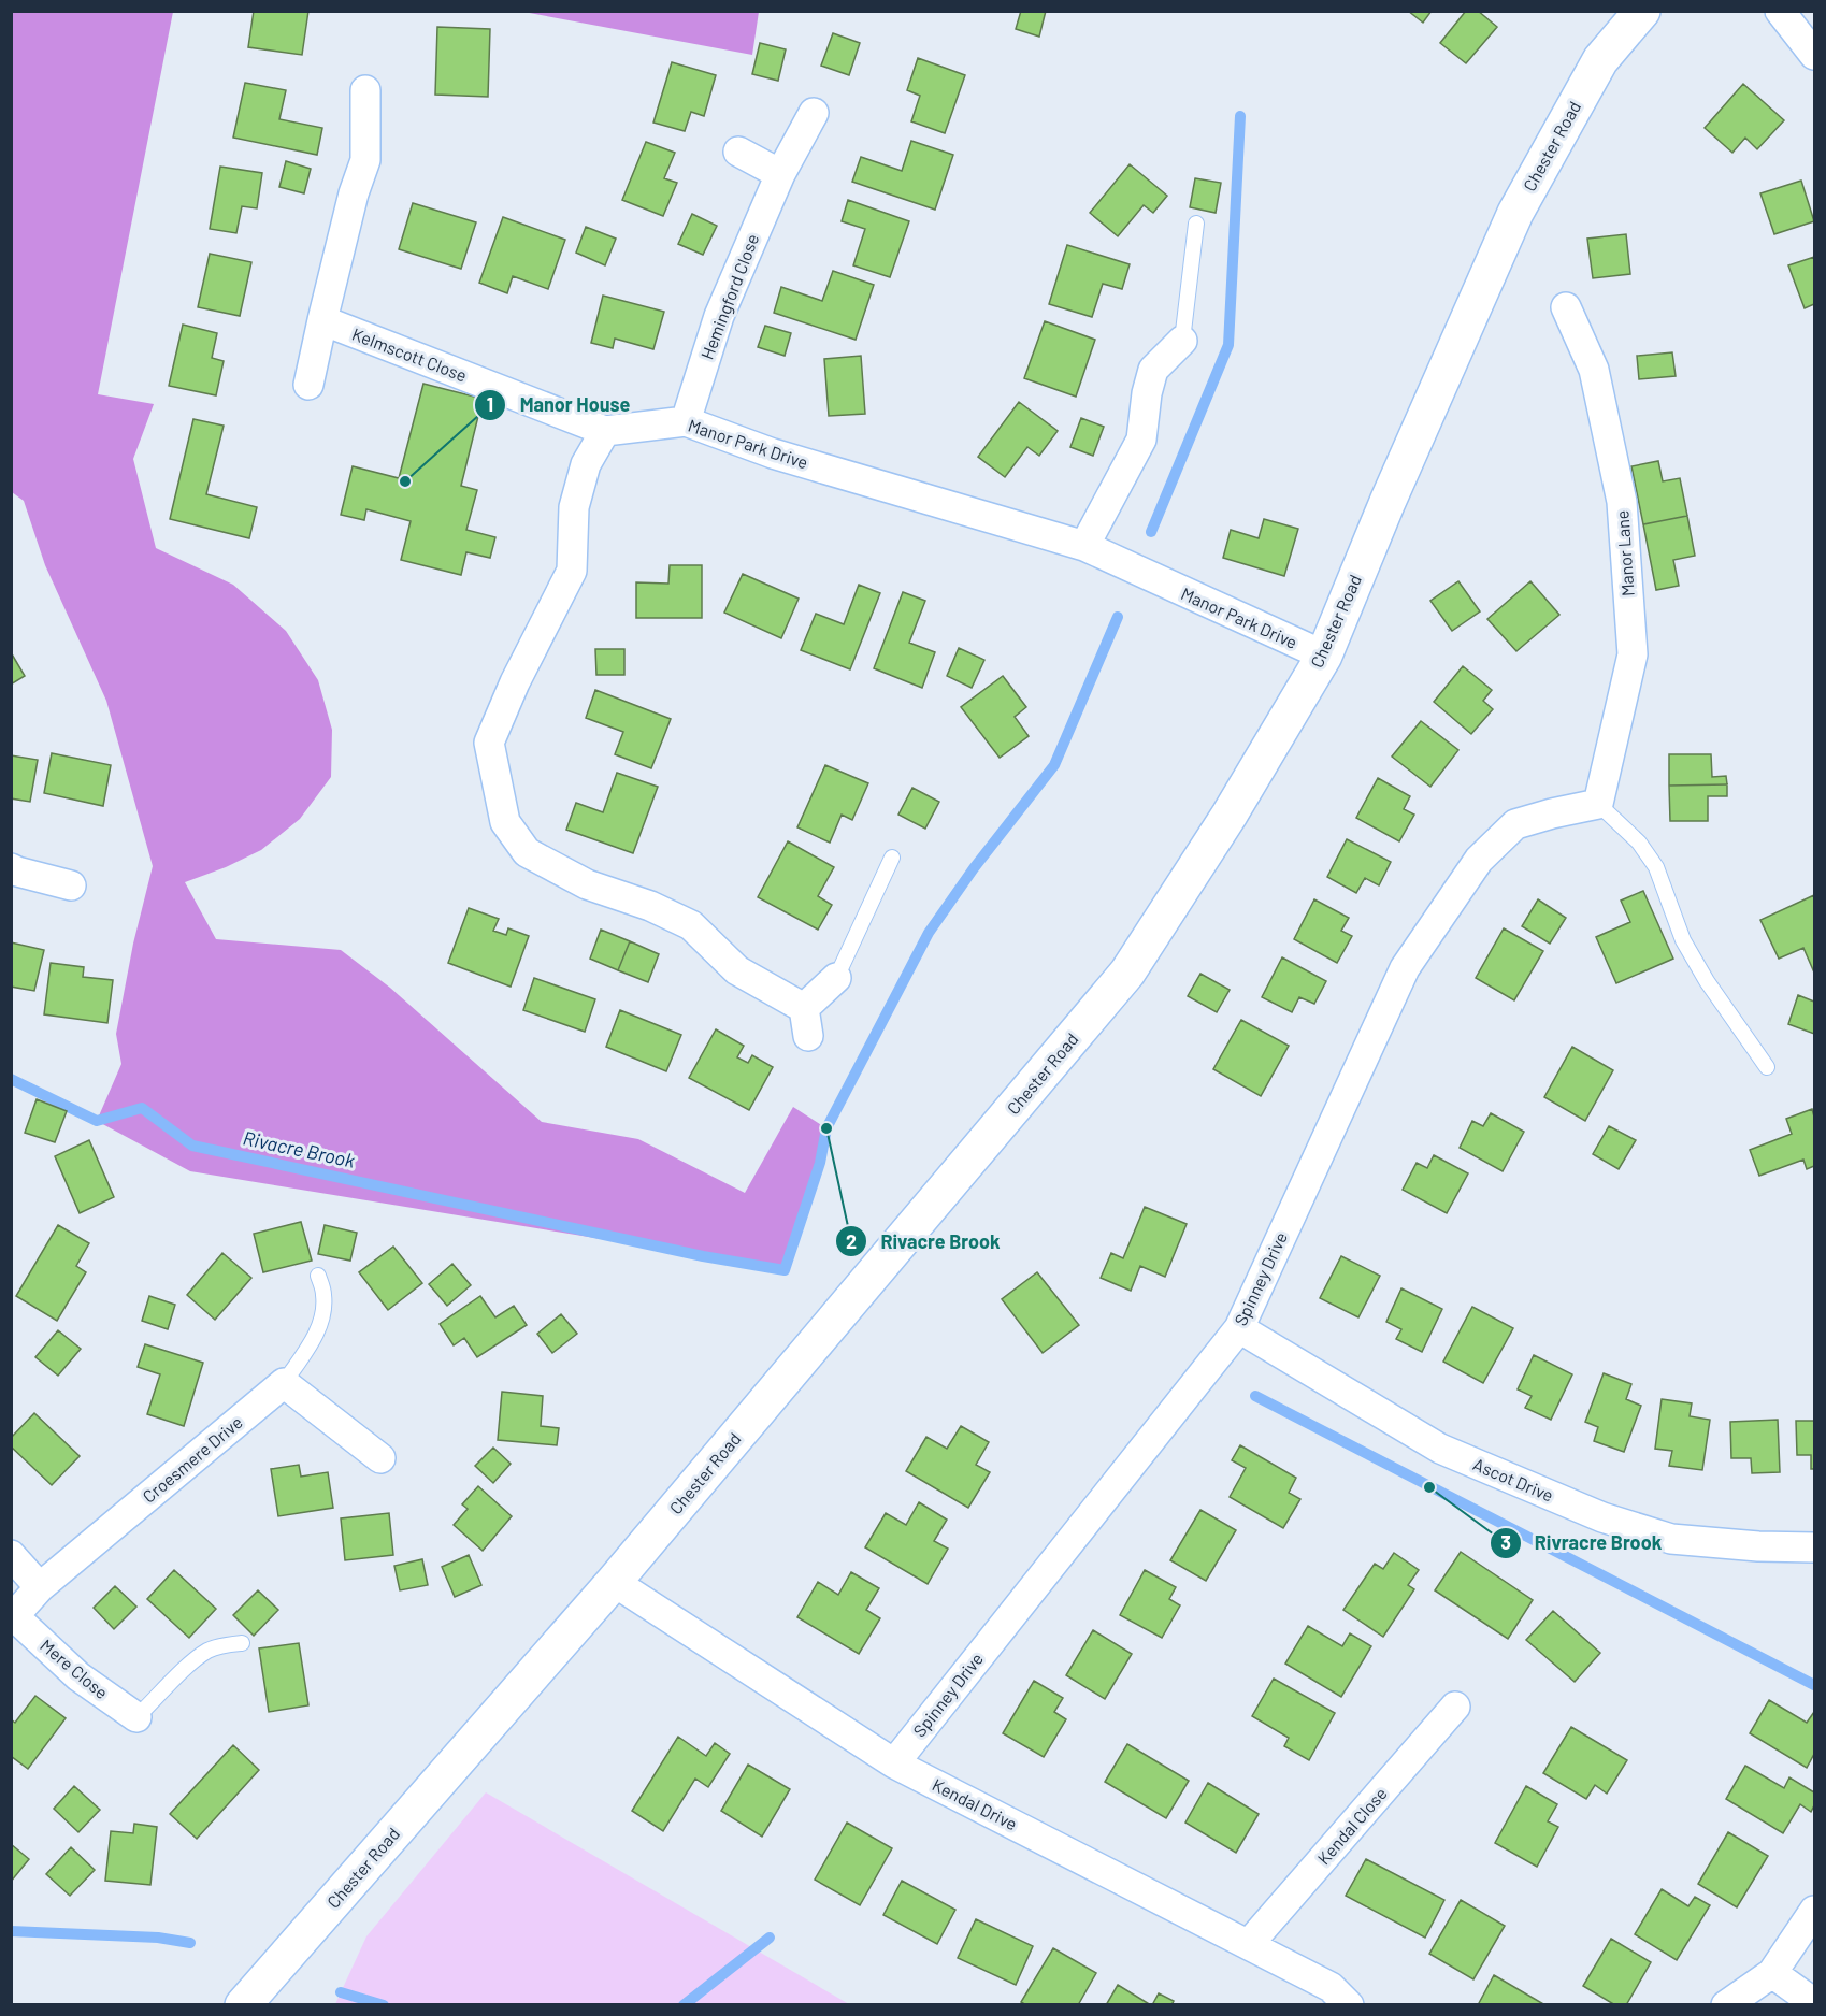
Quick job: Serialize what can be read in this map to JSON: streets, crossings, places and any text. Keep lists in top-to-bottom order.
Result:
{
  "streets": {
    "main road": ["Chester Road"],
    "street": [
      "Hemingford Close",
      "Kelmscott Close",
      "Manor Park Drive",
      "Manor Lane",
      "Spinney Drive",
      "Croesmere Drive",
      "Ascot Drive",
      "Mere Close",
      "Kendal Drive",
      "Kendal Close"
    ]
  },
  "crossings": [
    ["Chester Road", "Manor Park Drive"],
    ["Chester Road", "Kendal Drive"],
    ["Hemingford Close", "Manor Park Drive"],
    ["Kelmscott Close", "Manor Park Drive"],
    ["Manor Lane", "Spinney Drive"],
    ["Spinney Drive", "Ascot Drive"],
    ["Spinney Drive", "Kendal Drive"],
    ["Croesmere Drive", "Mere Close"],
    ["Kendal Drive", "Kendal Close"]
  ],
  "water": ["Rivacre Brook"],
  "places": ["Manor House", "Rivacre Brook", "Rivracre Brook"]
}
